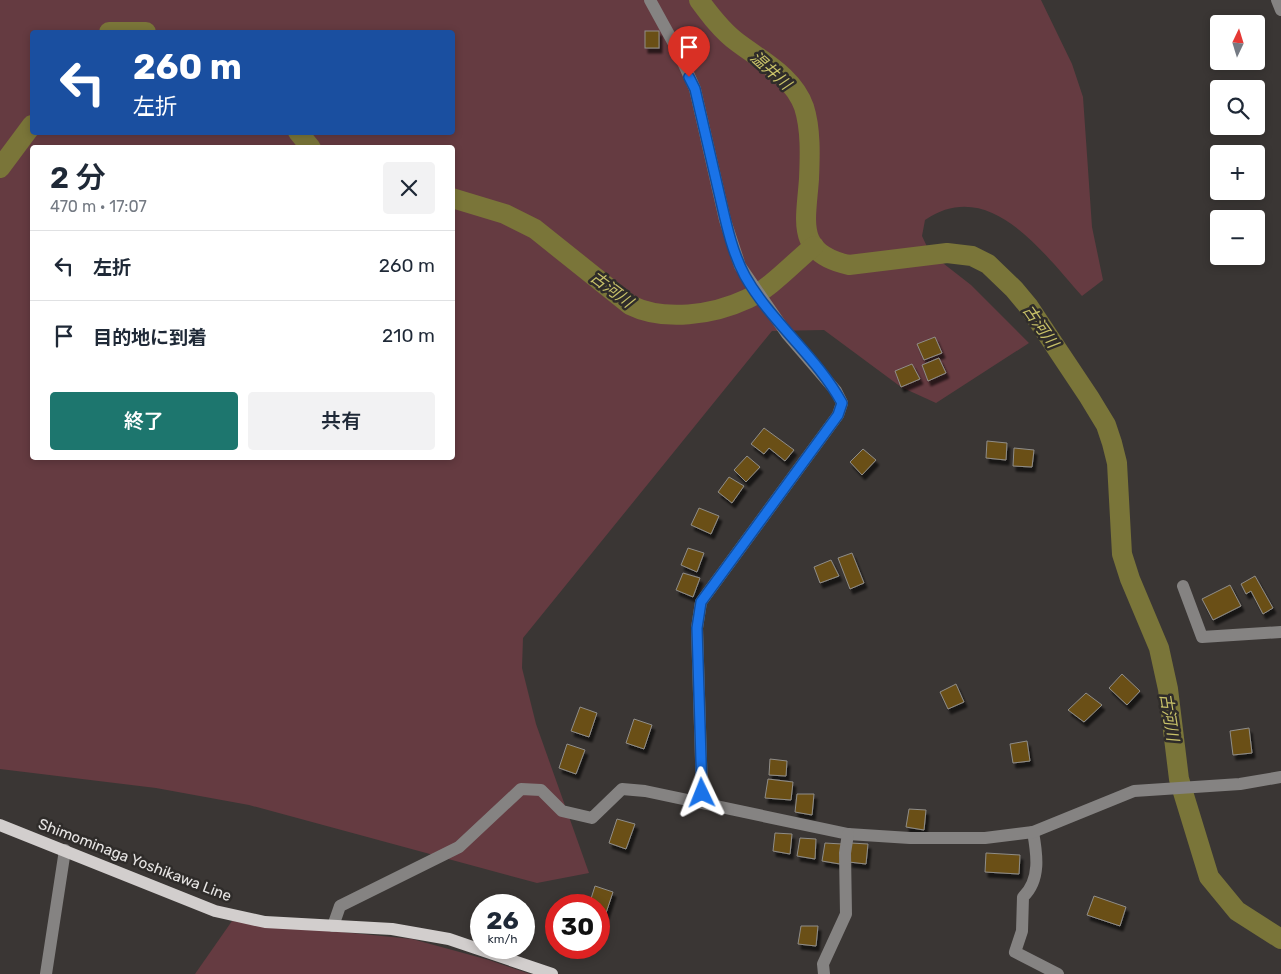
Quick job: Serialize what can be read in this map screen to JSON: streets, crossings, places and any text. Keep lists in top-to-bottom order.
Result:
{
  "streets": {
    "main road": ["Shimominaga Yoshikawa Line"]
  },
  "water": ["温井川", "古河川"],
  "north": "top",
  "page": {
    "map_buttons": ["+", "−"],
    "turn": ["260 m", "左折"],
    "heading": ["2 分", "470 m · 17:07"],
    "list": [
      {
        "name": "左折",
        "value": "260 m"
      },
      {
        "name": "目的地に到着",
        "value": "210 m"
      }
    ],
    "buttons": ["終了", "共有"],
    "speed": "26 km/h",
    "limit": "30"
  }
}
